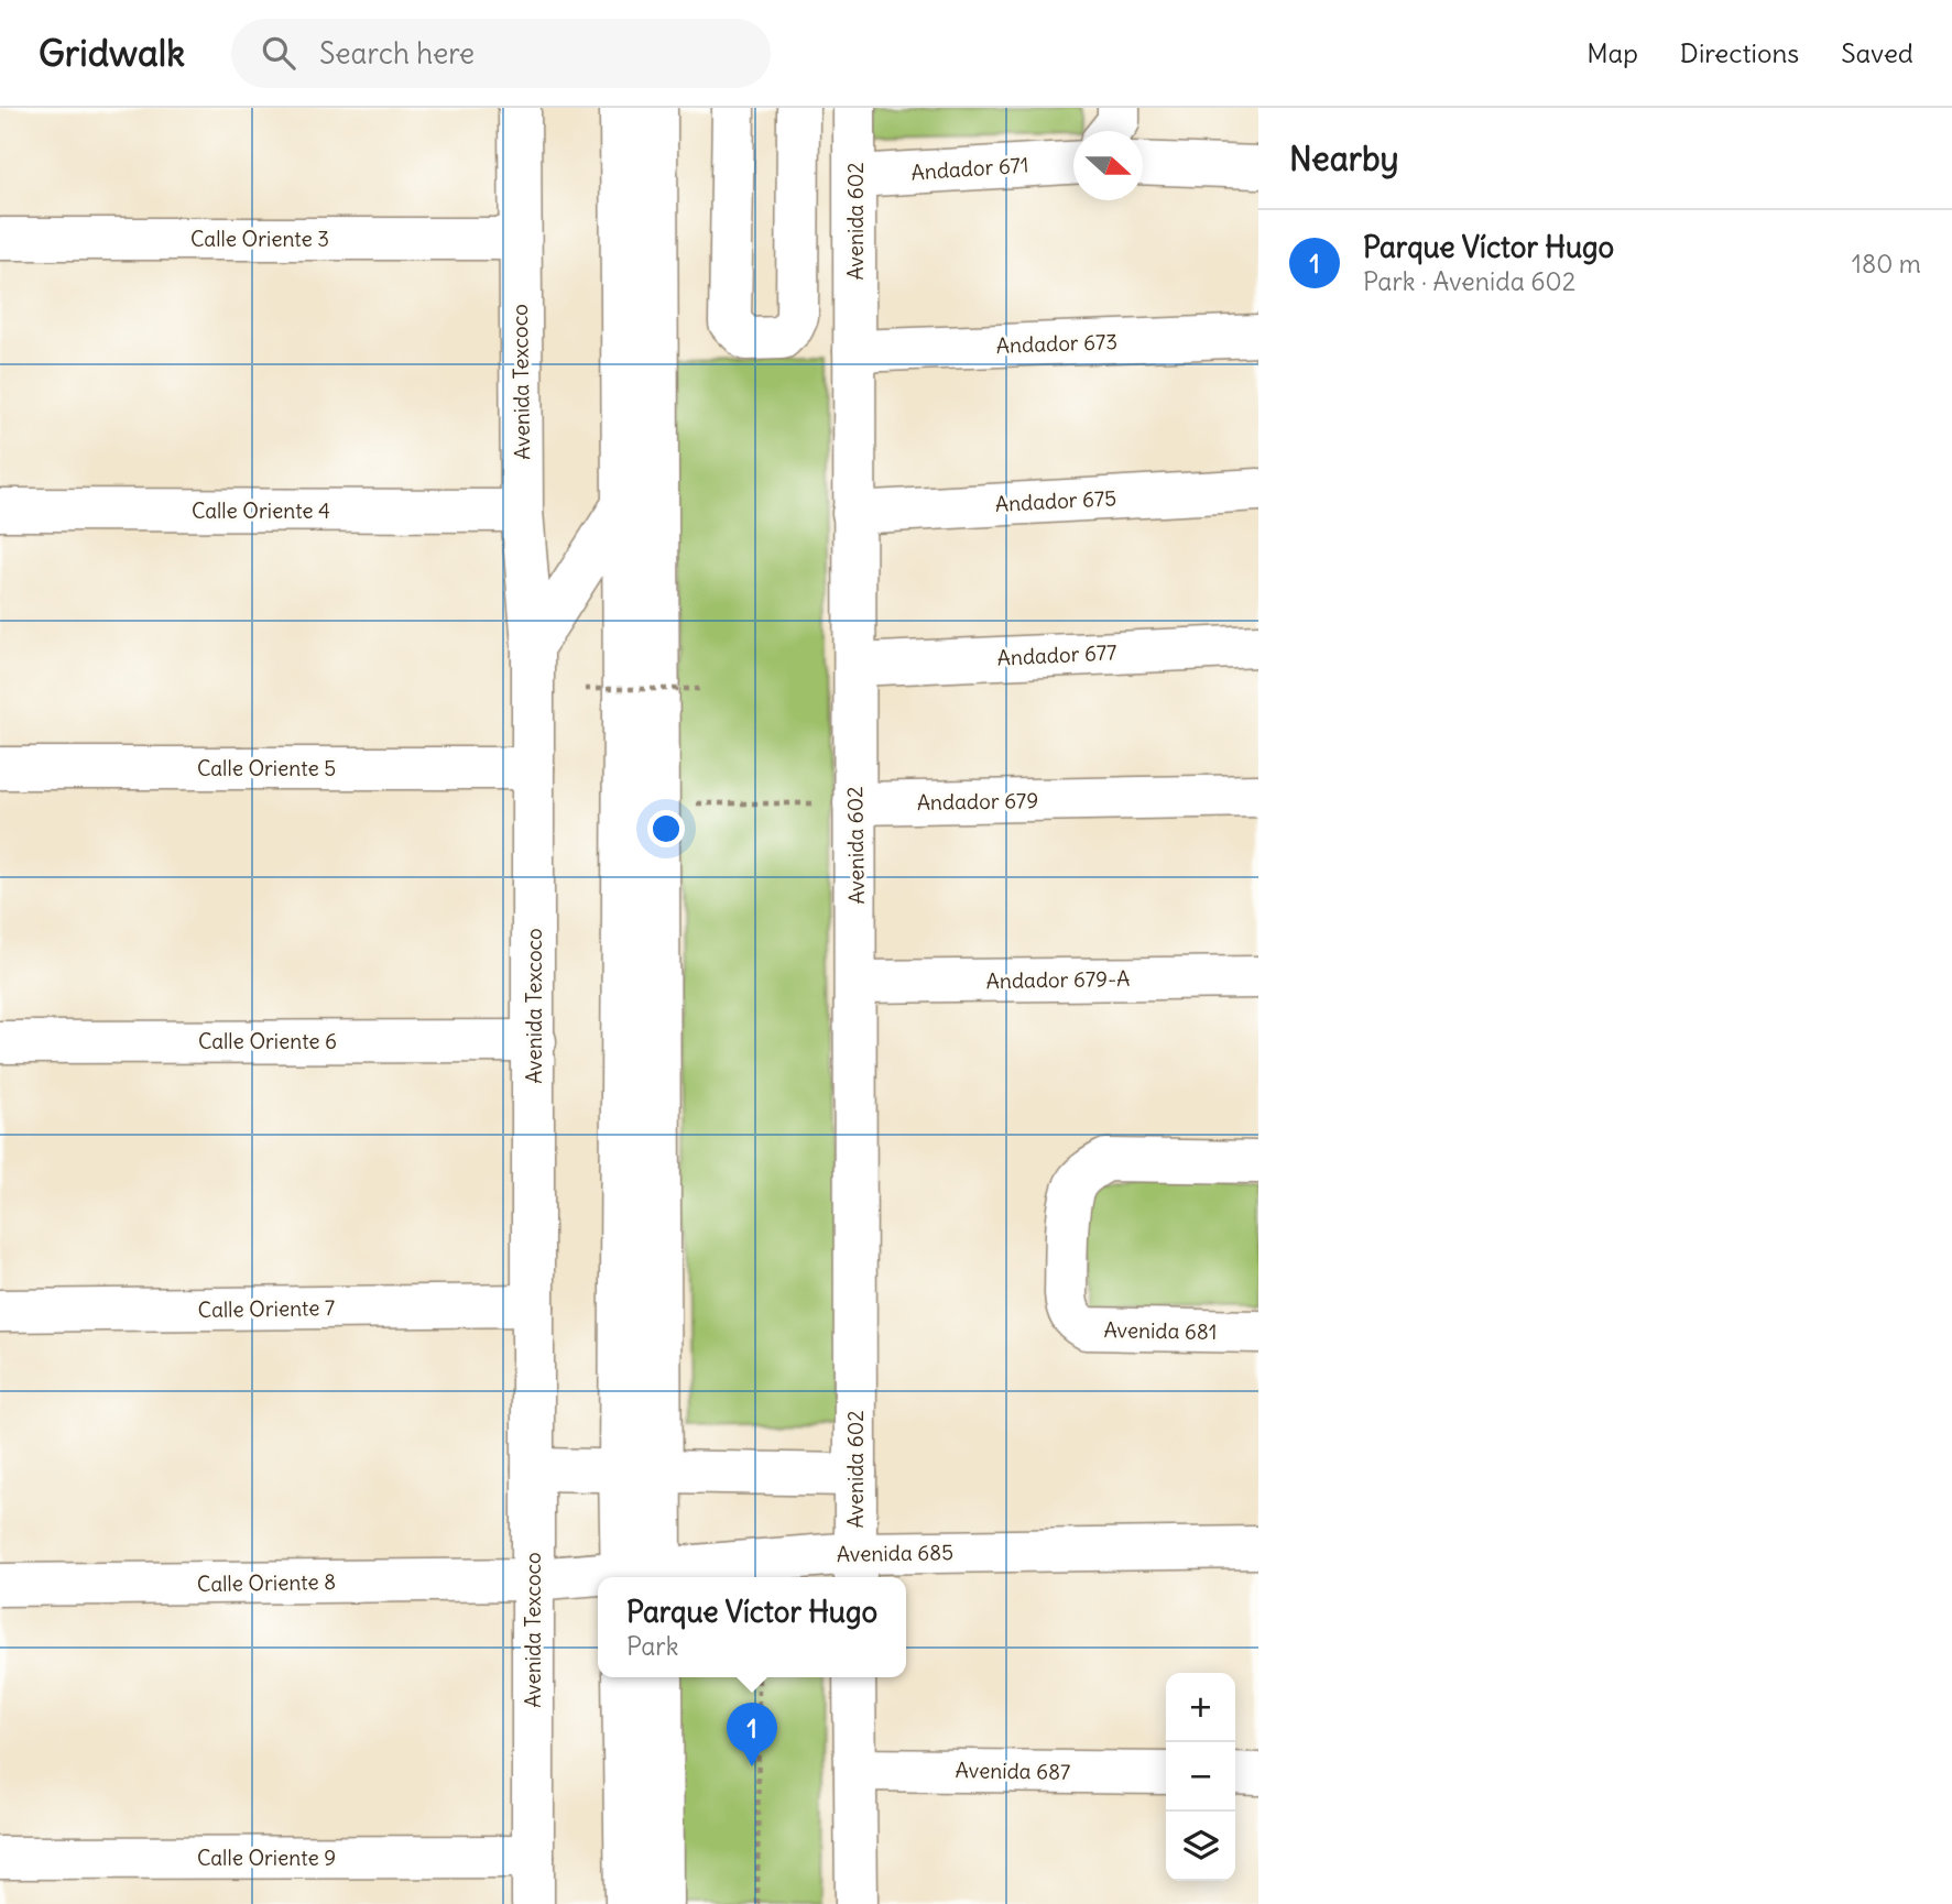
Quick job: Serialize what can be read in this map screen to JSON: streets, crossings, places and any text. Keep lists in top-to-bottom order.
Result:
{
  "streets": {
    "street": [
      "Andador 671",
      "Avenida 602",
      "Calle Oriente 3",
      "Andador 673",
      "Avenida Texcoco",
      "Andador 675",
      "Calle Oriente 4",
      "Andador 677",
      "Calle Oriente 5",
      "Andador 679",
      "Andador 679-A",
      "Calle Oriente 6",
      "Calle Oriente 7",
      "Avenida 681",
      "Avenida 685",
      "Calle Oriente 8",
      "Avenida 687",
      "Calle Oriente 9"
    ]
  },
  "crossings": [
    ["Andador 671", "Avenida 602"],
    ["Avenida 602", "Andador 673"],
    ["Avenida 602", "Andador 675"],
    ["Avenida 602", "Andador 677"],
    ["Avenida 602", "Andador 679"],
    ["Avenida 602", "Andador 679-A"],
    ["Avenida 602", "Avenida 685"],
    ["Calle Oriente 3", "Avenida Texcoco"],
    ["Avenida Texcoco", "Calle Oriente 4"],
    ["Avenida Texcoco", "Calle Oriente 5"],
    ["Avenida Texcoco", "Calle Oriente 6"],
    ["Avenida Texcoco", "Calle Oriente 7"],
    ["Avenida Texcoco", "Avenida 685"],
    ["Avenida Texcoco", "Calle Oriente 8"],
    ["Avenida Texcoco", "Calle Oriente 9"],
    ["Avenida 685", "Calle Oriente 8"]
  ],
  "north": "right",
  "page": {
    "header": "Gridwalk",
    "search": "Search here",
    "nav": ["Map", "Directions", "Saved"],
    "heading": "Nearby",
    "list": [
      {
        "mark": "1",
        "name": "Parque Víctor Hugo",
        "note": "Park · Avenida 602",
        "value": "180 m"
      }
    ],
    "popup": ["Parque Víctor Hugo", "Park"],
    "map_buttons": ["+", "−"],
    "pins": "1"
  }
}
